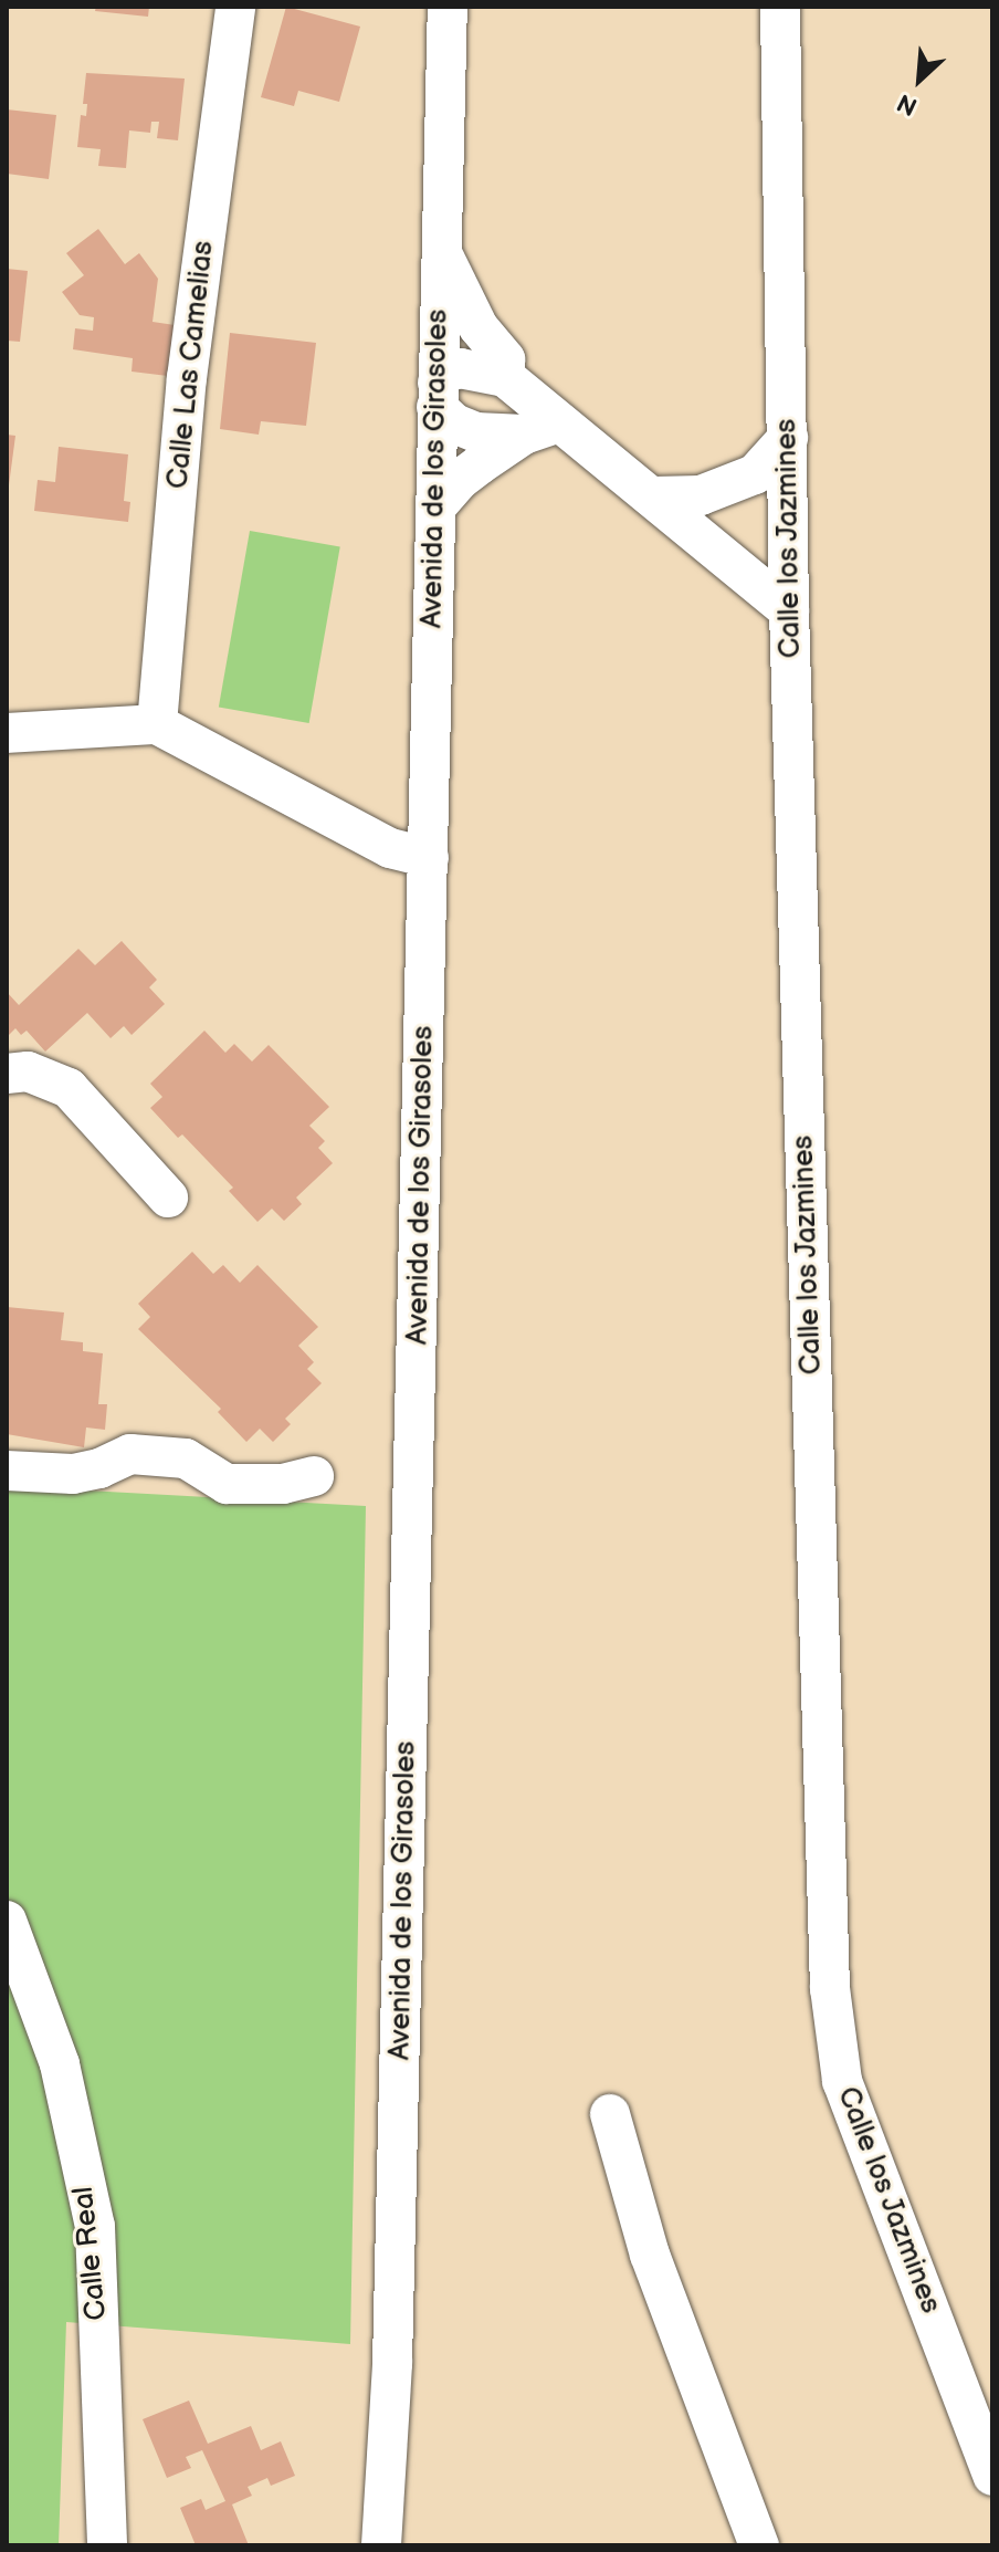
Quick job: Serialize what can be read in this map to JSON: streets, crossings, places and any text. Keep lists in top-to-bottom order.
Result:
{
  "streets": {
    "street": [
      "Calle Las Camelias",
      "Avenida de los Girasoles",
      "Calle los Jazmines",
      "Calle Real"
    ]
  },
  "north": "bottom left"
}
